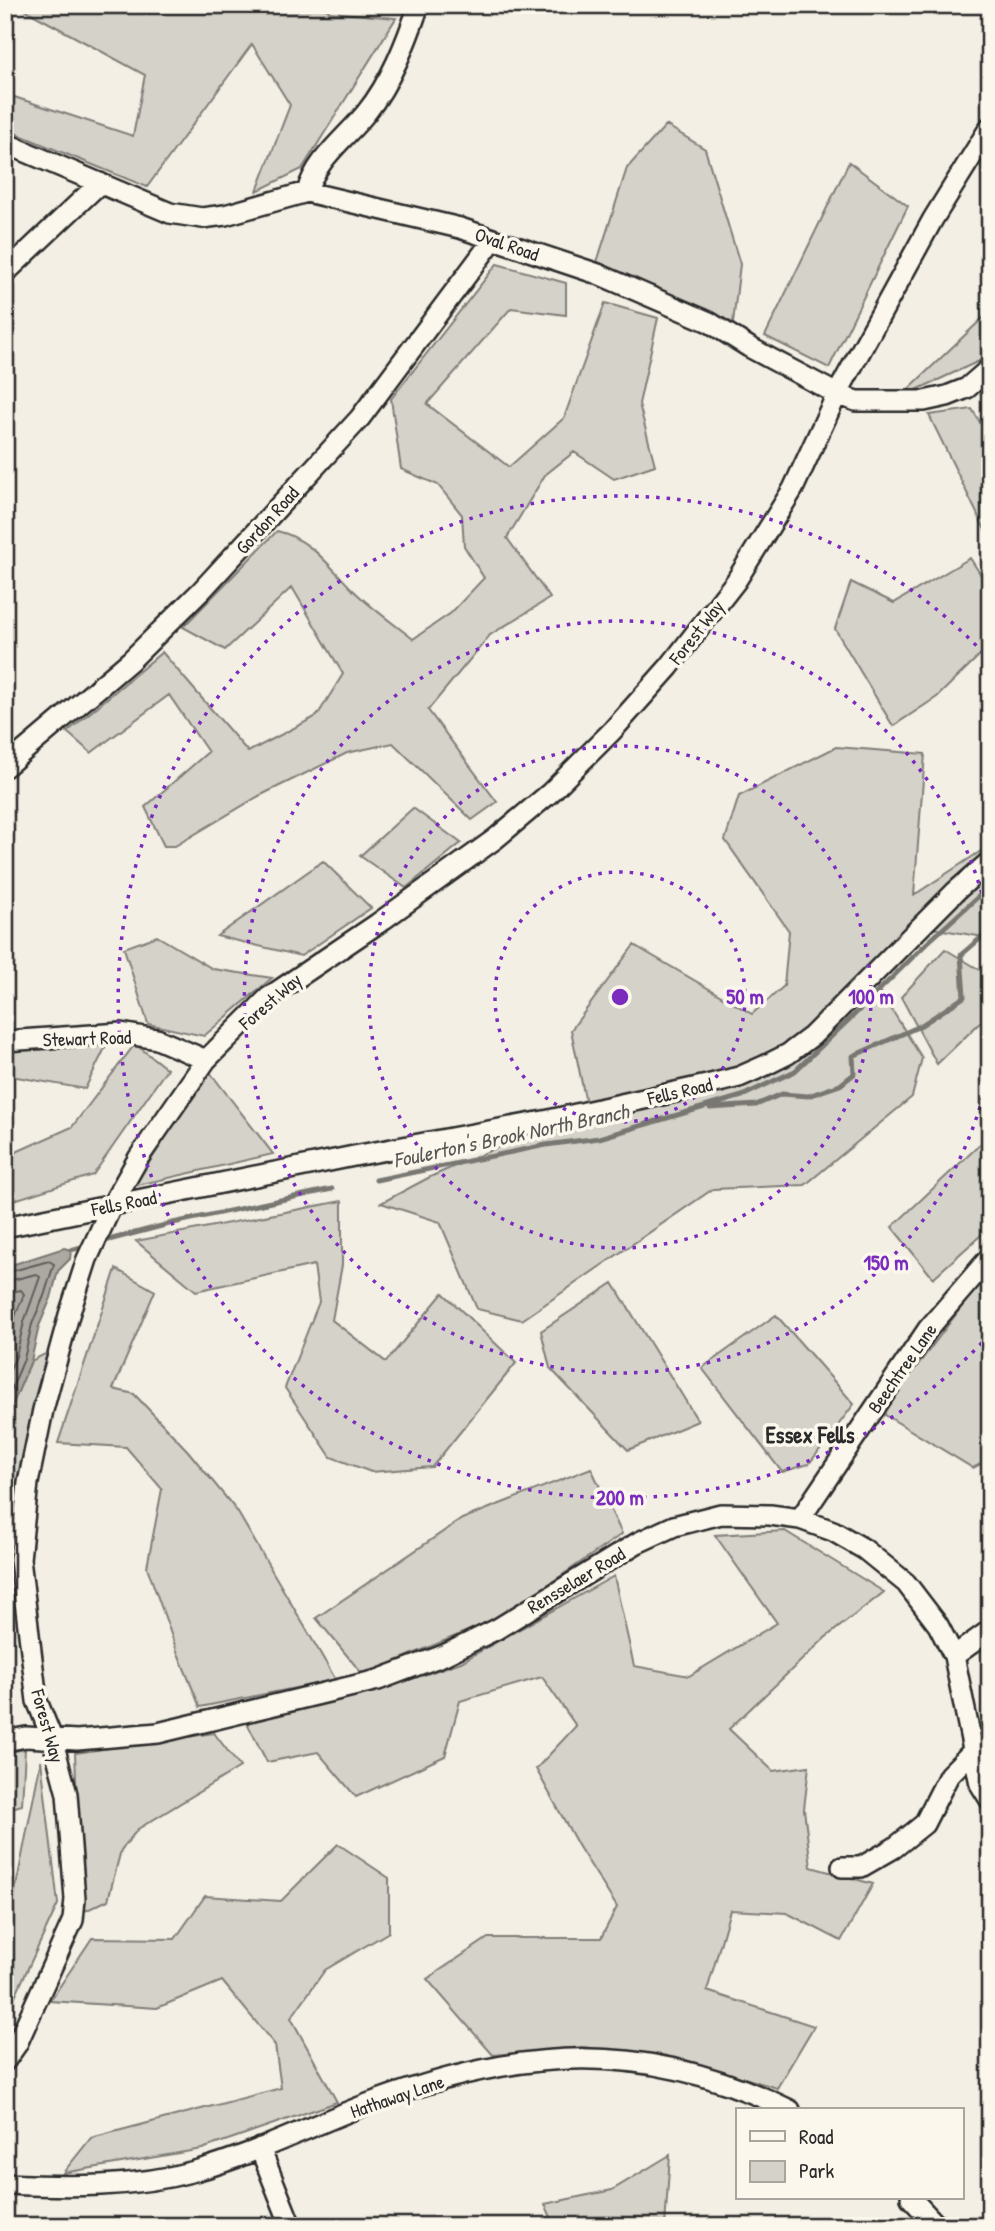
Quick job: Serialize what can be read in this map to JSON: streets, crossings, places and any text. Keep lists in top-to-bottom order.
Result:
{
  "streets": {
    "street": [
      "Oval Road",
      "Gordon Road",
      "Forest Way",
      "Stewart Road",
      "Fells Road",
      "Beechtree Lane",
      "Rensselaer Road",
      "Hathaway Lane"
    ]
  },
  "crossings": [
    ["Oval Road", "Gordon Road"],
    ["Oval Road", "Forest Way"],
    ["Forest Way", "Stewart Road"],
    ["Forest Way", "Fells Road"],
    ["Forest Way", "Rensselaer Road"],
    ["Beechtree Lane", "Rensselaer Road"]
  ],
  "districts": ["Essex Fells"],
  "water": ["Foulerton's Brook North Branch"],
  "legend": ["Road", "Park"],
  "rings": [
    "50 m",
    "100 m",
    "150 m",
    "200 m"
  ]
}
